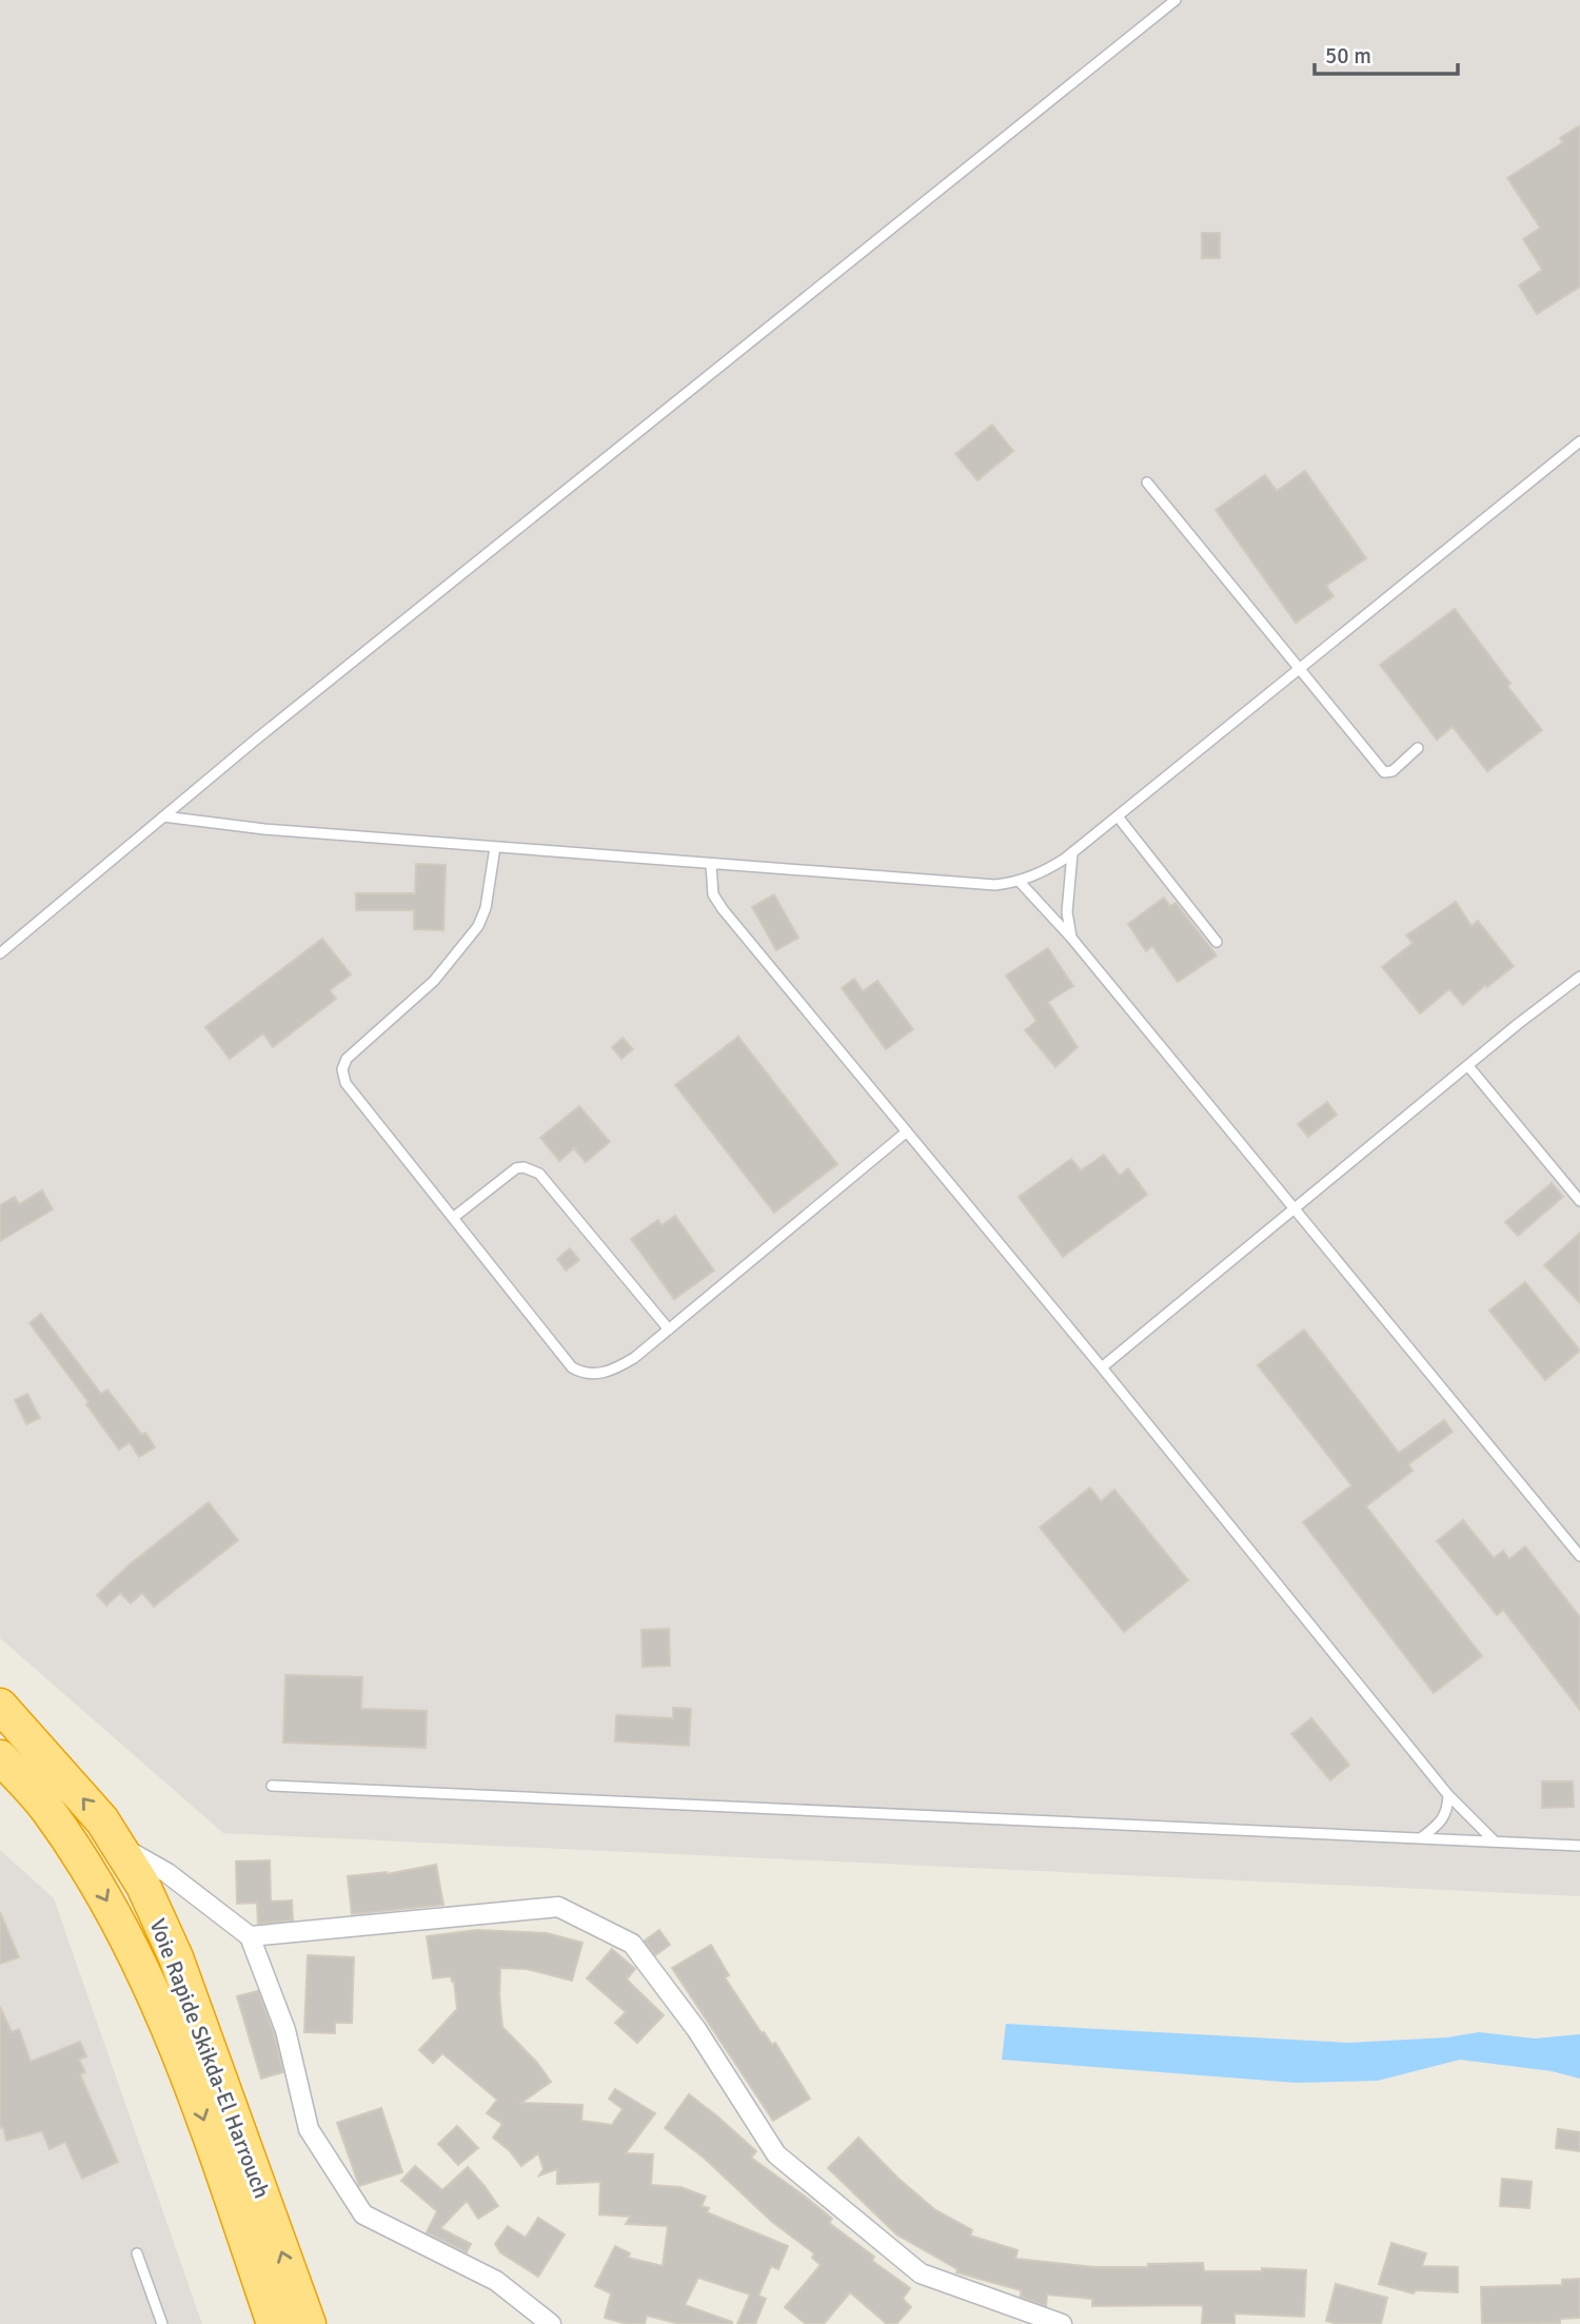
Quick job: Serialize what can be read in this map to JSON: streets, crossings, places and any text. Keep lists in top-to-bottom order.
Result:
{
  "streets": {
    "highway": ["Voie Rapide Skikda-El Harrouch"]
  },
  "scale_bar": "50 m"
}
